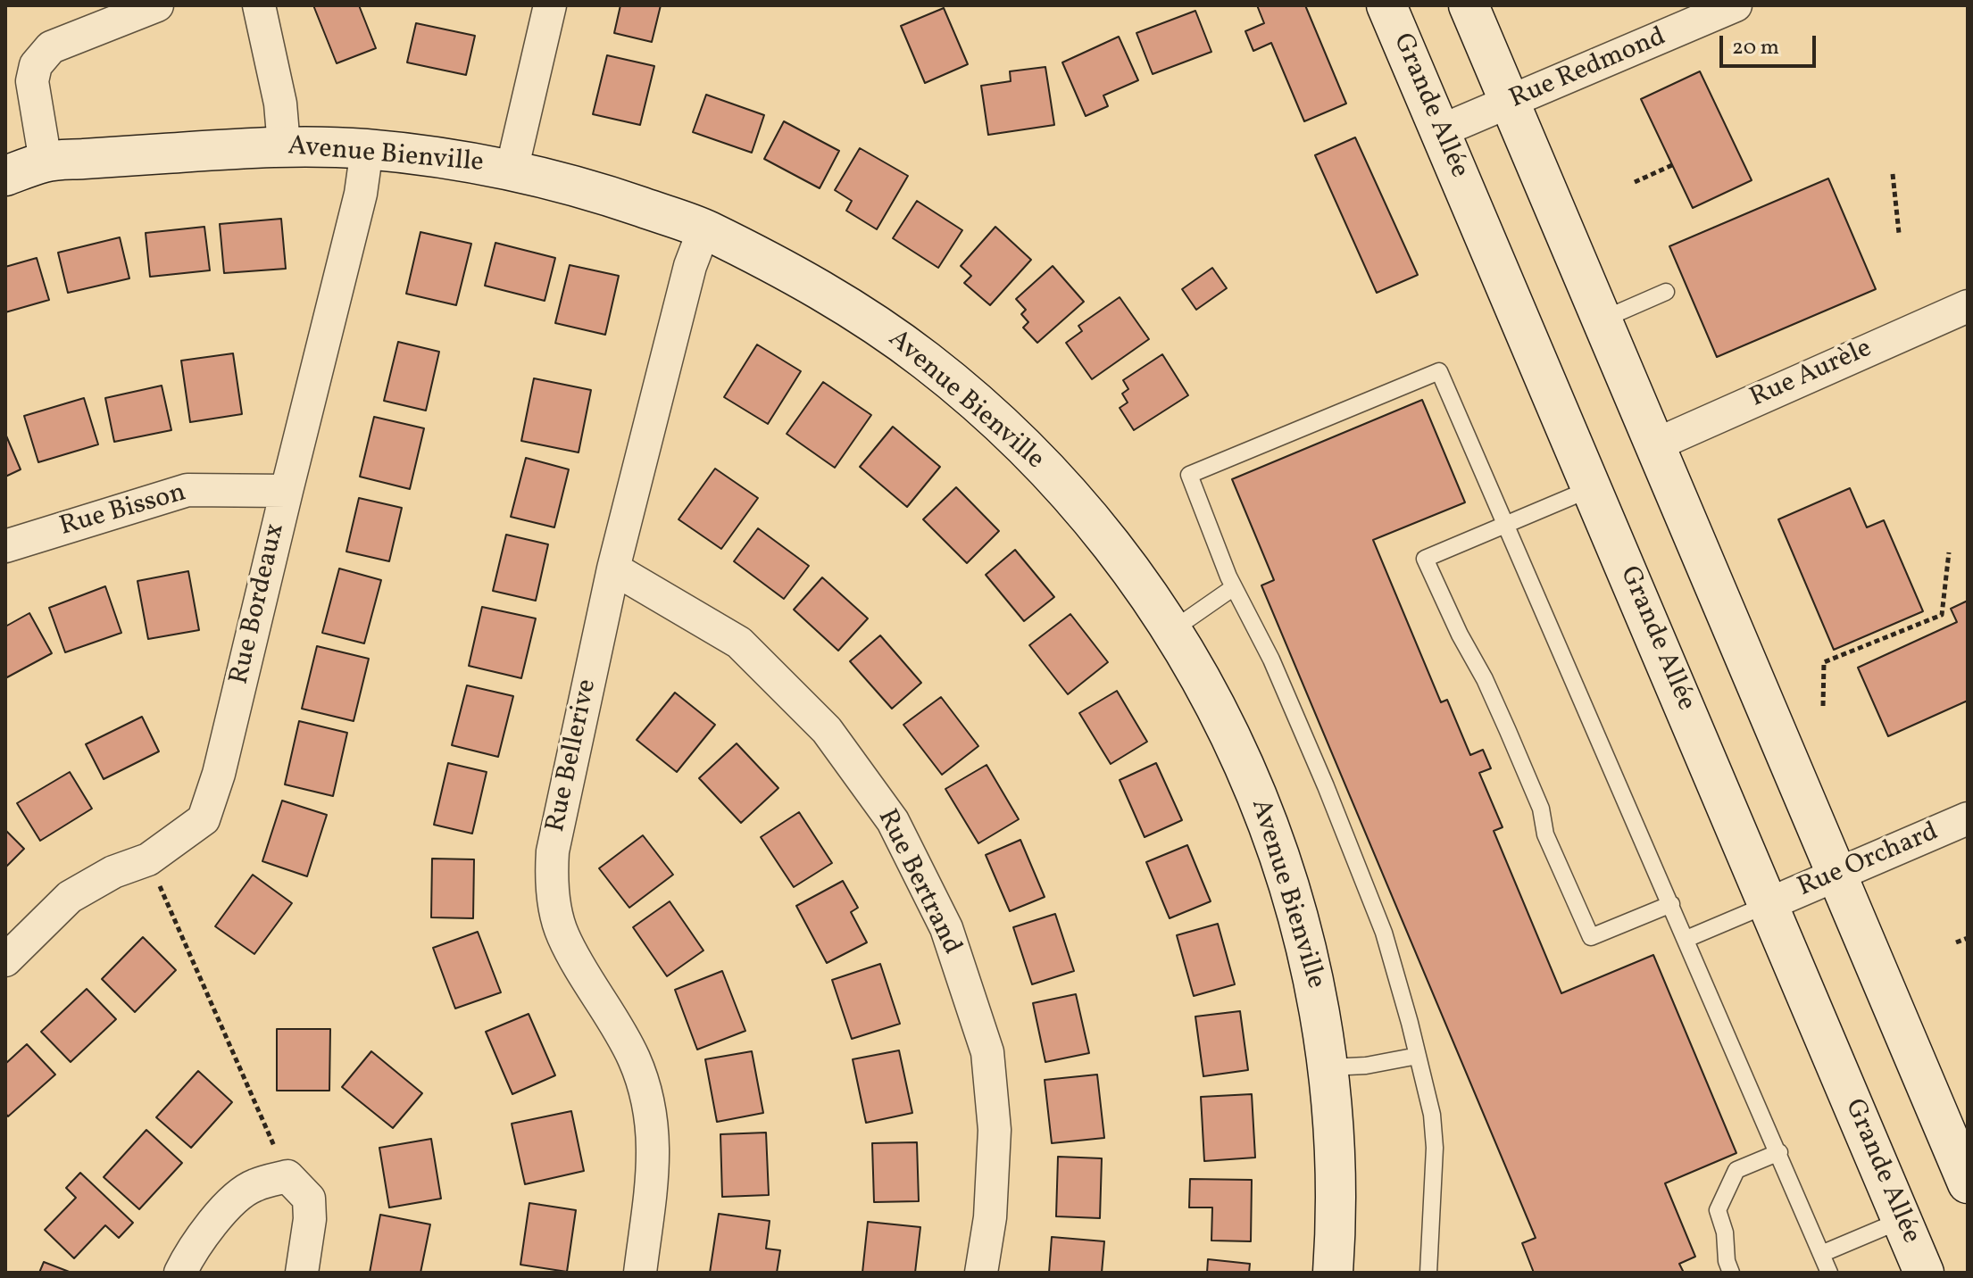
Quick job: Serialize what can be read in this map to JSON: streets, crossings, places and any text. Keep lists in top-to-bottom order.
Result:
{
  "streets": {
    "main road": ["Grande Allée", "Avenue Bienville"],
    "street": [
      "Rue Redmond",
      "Rue Aurèle",
      "Rue Bisson",
      "Rue Bordeaux",
      "Rue Bellerive",
      "Rue Orchard",
      "Rue Bertrand"
    ]
  },
  "crossings": [
    ["Rue Redmond", "Grande Allée"],
    ["Grande Allée", "Rue Orchard"],
    ["Avenue Bienville", "Rue Bordeaux"],
    ["Avenue Bienville", "Rue Bellerive"],
    ["Rue Bisson", "Rue Bordeaux"],
    ["Rue Bellerive", "Rue Bertrand"]
  ],
  "scale_bar": "20 m"
}
